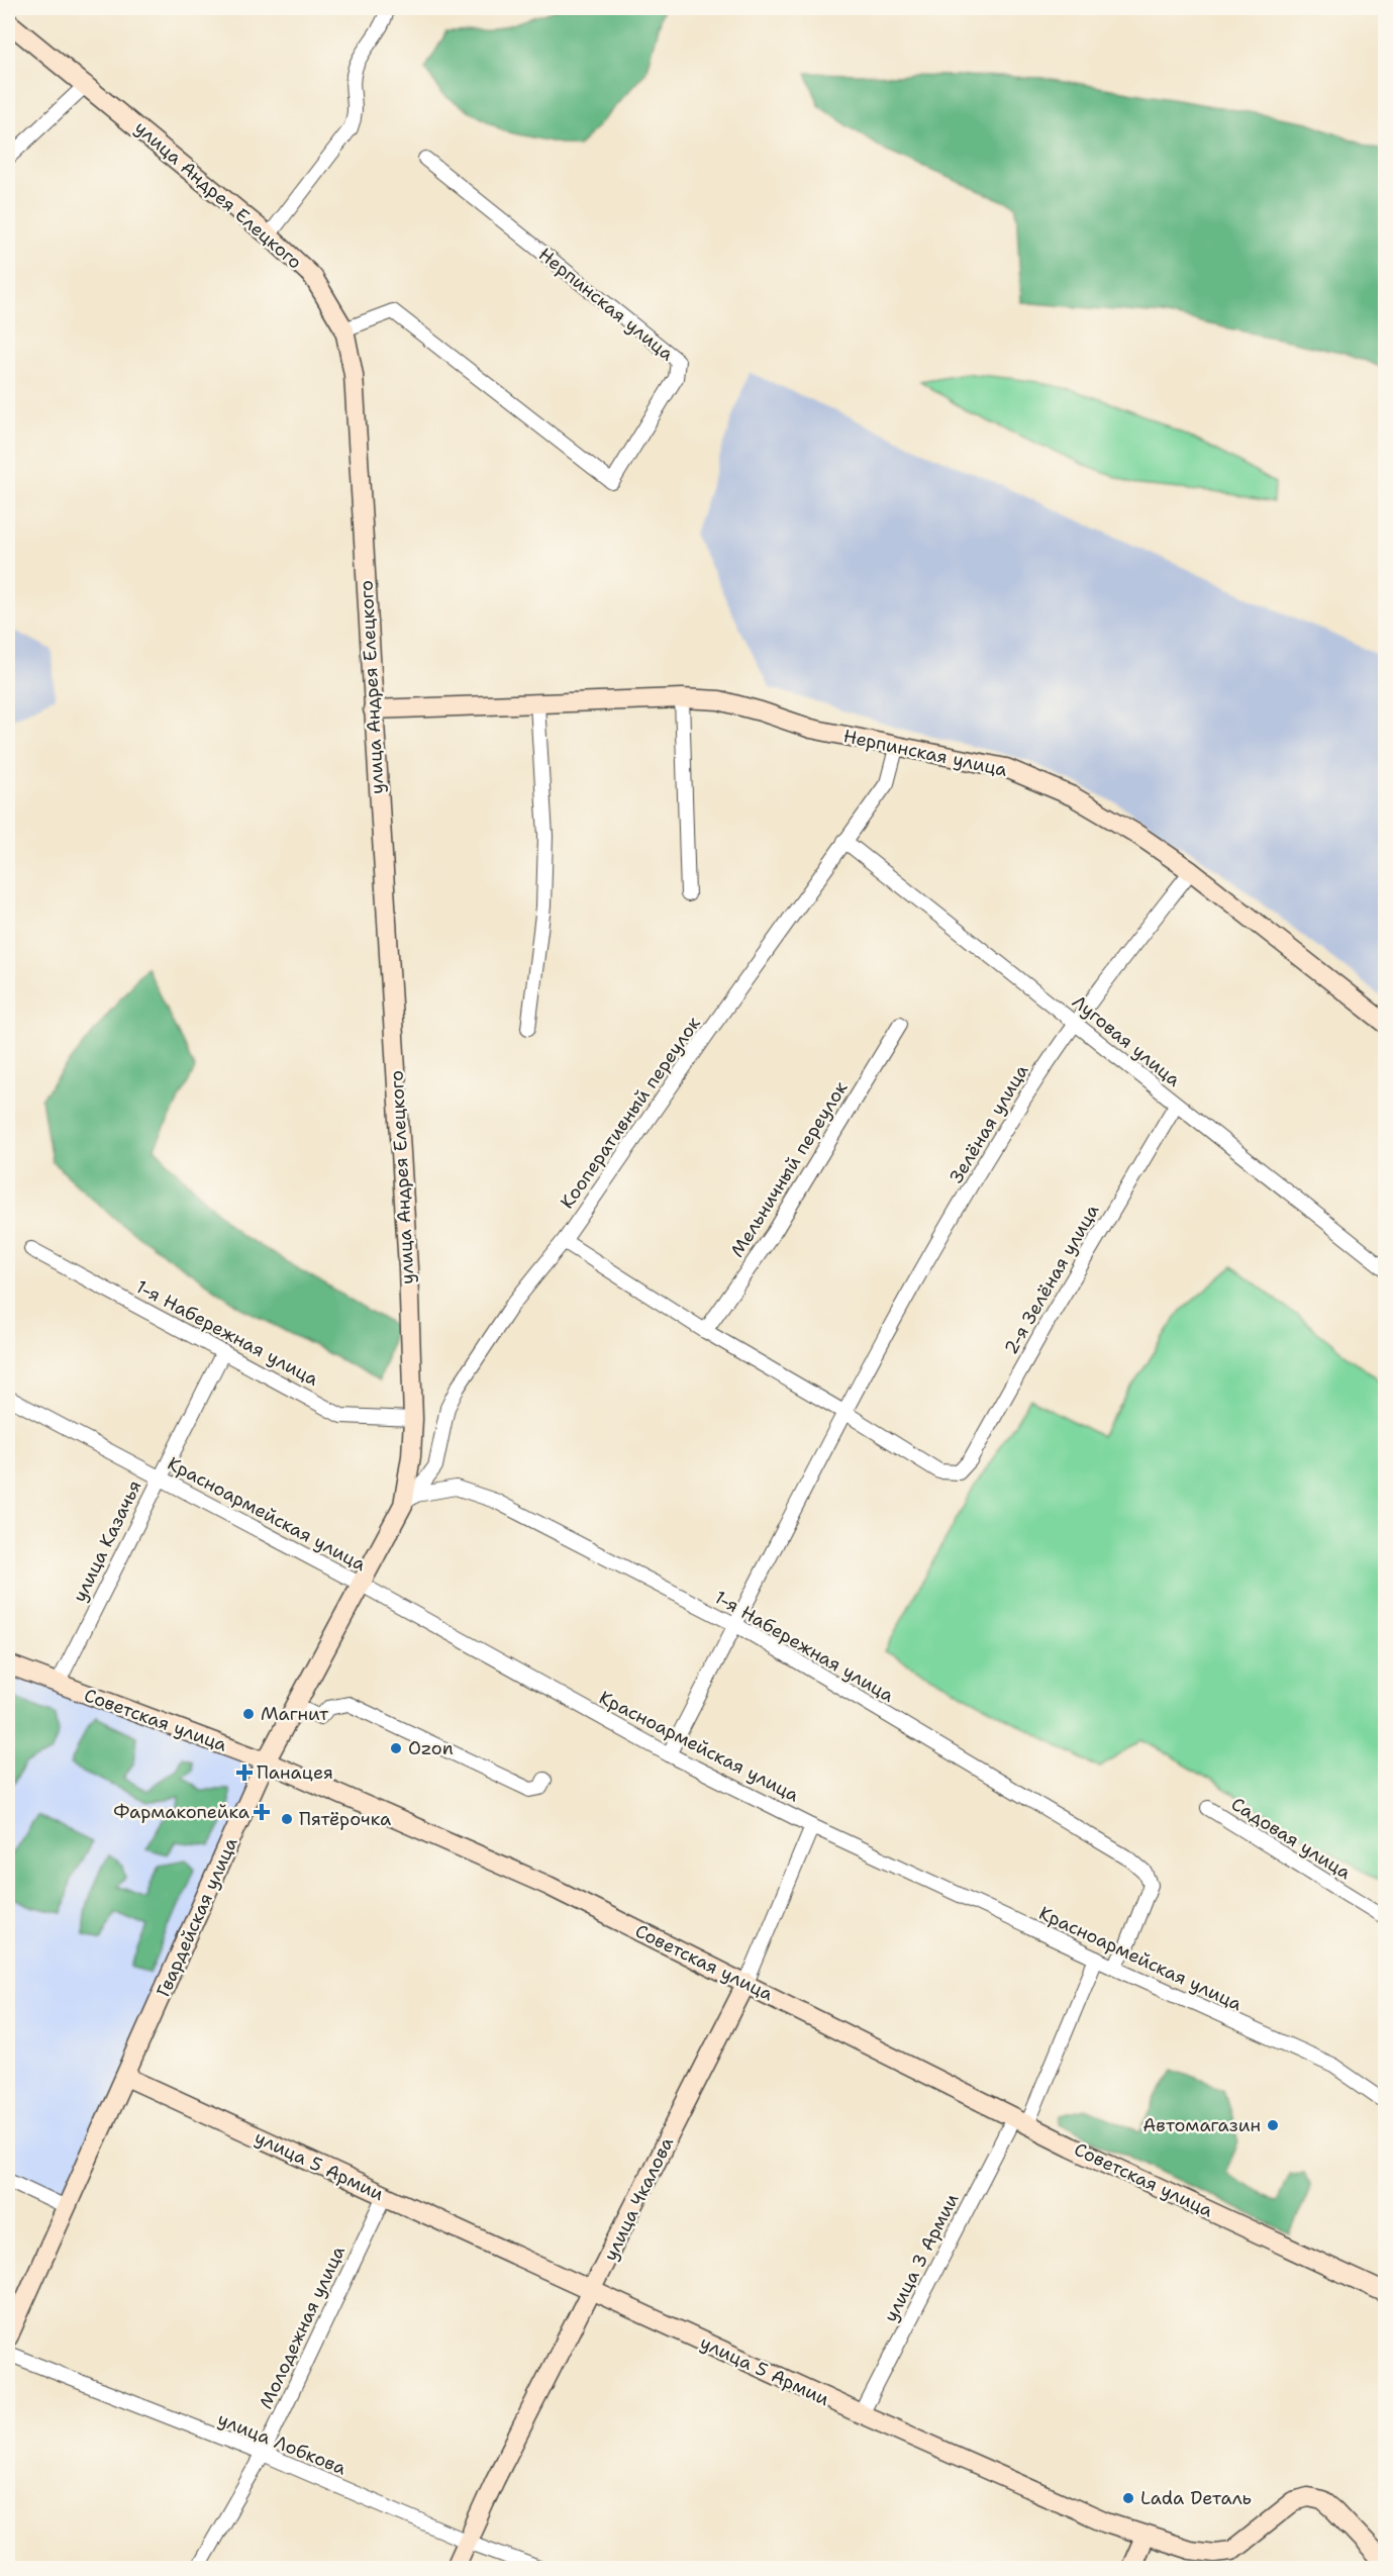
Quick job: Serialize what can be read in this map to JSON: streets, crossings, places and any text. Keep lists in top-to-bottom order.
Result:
{
  "streets": {
    "main road": [
      "улица Андрея Елецкого",
      "Нерпинская улица",
      "Советская улица",
      "Гвардейская улица",
      "улица 5 Армии",
      "улица Чкалова"
    ],
    "street": [
      "Луговая улица",
      "Кооперативный переулок",
      "Зелёная улица",
      "Мельничный переулок",
      "2-я Зелёная улица",
      "1-я Набережная улица",
      "Красноармейская улица",
      "улица Казачья",
      "Садовая улица",
      "улица 3 Армии",
      "Молодежная улица",
      "улица Лобкова"
    ]
  },
  "crossings": [
    ["улица Андрея Елецкого", "Нерпинская улица"],
    ["улица Андрея Елецкого", "Кооперативный переулок"],
    ["улица Андрея Елецкого", "1-я Набережная улица"],
    ["улица Андрея Елецкого", "Гвардейская улица"],
    ["Нерпинская улица", "Кооперативный переулок"],
    ["Нерпинская улица", "Зелёная улица"],
    ["Луговая улица", "Кооперативный переулок"],
    ["Луговая улица", "Зелёная улица"],
    ["Луговая улица", "2-я Зелёная улица"],
    ["Кооперативный переулок", "1-я Набережная улица"],
    ["Кооперативный переулок", "Гвардейская улица"],
    ["Зелёная улица", "2-я Зелёная улица"],
    ["Зелёная улица", "1-я Набережная улица"],
    ["Зелёная улица", "Красноармейская улица"],
    ["1-я Набережная улица", "Красноармейская улица"],
    ["1-я Набережная улица", "улица Казачья"],
    ["1-я Набережная улица", "Гвардейская улица"],
    ["Красноармейская улица", "улица Казачья"],
    ["Красноармейская улица", "Гвардейская улица"],
    ["Красноармейская улица", "улица Чкалова"],
    ["Красноармейская улица", "улица 3 Армии"],
    ["улица Казачья", "Советская улица"],
    ["Советская улица", "Гвардейская улица"],
    ["Советская улица", "улица Чкалова"],
    ["Советская улица", "улица 3 Армии"],
    ["Гвардейская улица", "улица 5 Армии"],
    ["улица 5 Армии", "улица Чкалова"],
    ["улица 5 Армии", "улица 3 Армии"],
    ["улица 5 Армии", "Молодежная улица"],
    ["улица Чкалова", "улица Лобкова"],
    ["Молодежная улица", "улица Лобкова"]
  ],
  "places": {
    "other": [
      "Магнит",
      "Ozon",
      "Пятёрочка",
      "Автомагазин",
      "Lada Dеталь"
    ],
    "health": ["Панацея", "Фармакопейка"]
  }
}
